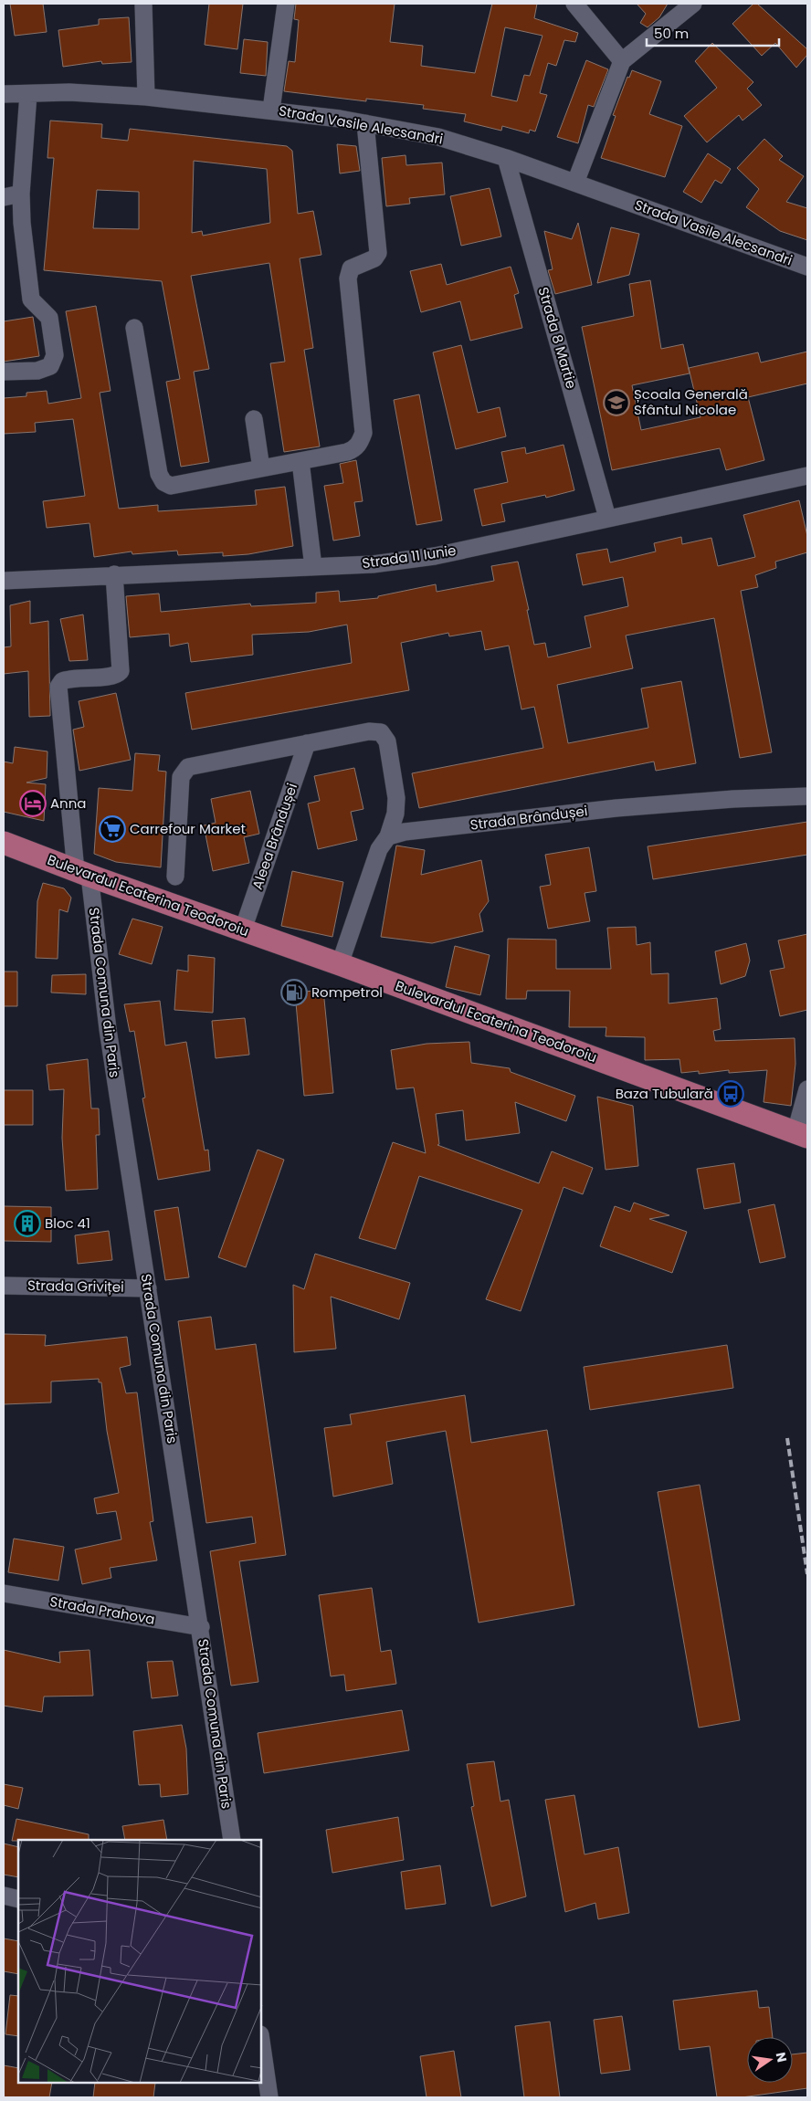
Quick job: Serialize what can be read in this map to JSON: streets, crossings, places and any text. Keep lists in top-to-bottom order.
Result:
{
  "streets": {
    "main road": ["Bulevardul Ecaterina Teodoroiu"],
    "street": [
      "Strada Vasile Alecsandri",
      "Strada 8 Martie",
      "Strada 11 Iunie",
      "Strada Brândușei",
      "Aleea Brândușei",
      "Strada Comuna din Paris",
      "Strada Griviței",
      "Strada Prahova"
    ]
  },
  "crossings": [
    ["Strada Vasile Alecsandri", "Strada 8 Martie"],
    ["Strada 8 Martie", "Strada 11 Iunie"],
    ["Strada 11 Iunie", "Strada Comuna din Paris"],
    ["Aleea Brândușei", "Bulevardul Ecaterina Teodoroiu"],
    ["Bulevardul Ecaterina Teodoroiu", "Strada Comuna din Paris"],
    ["Strada Comuna din Paris", "Strada Griviței"],
    ["Strada Comuna din Paris", "Strada Prahova"]
  ],
  "places": {
    "school or university": ["Școala Generală Sfântul Nicolae"],
    "hotel": ["Anna"],
    "supermarket": ["Carrefour Market"],
    "fuel station": ["Rompetrol"],
    "bus stop": ["Baza Tubulară"],
    "building": ["Bloc 41"]
  },
  "scale_bar": "50 m",
  "north": "right"
}
